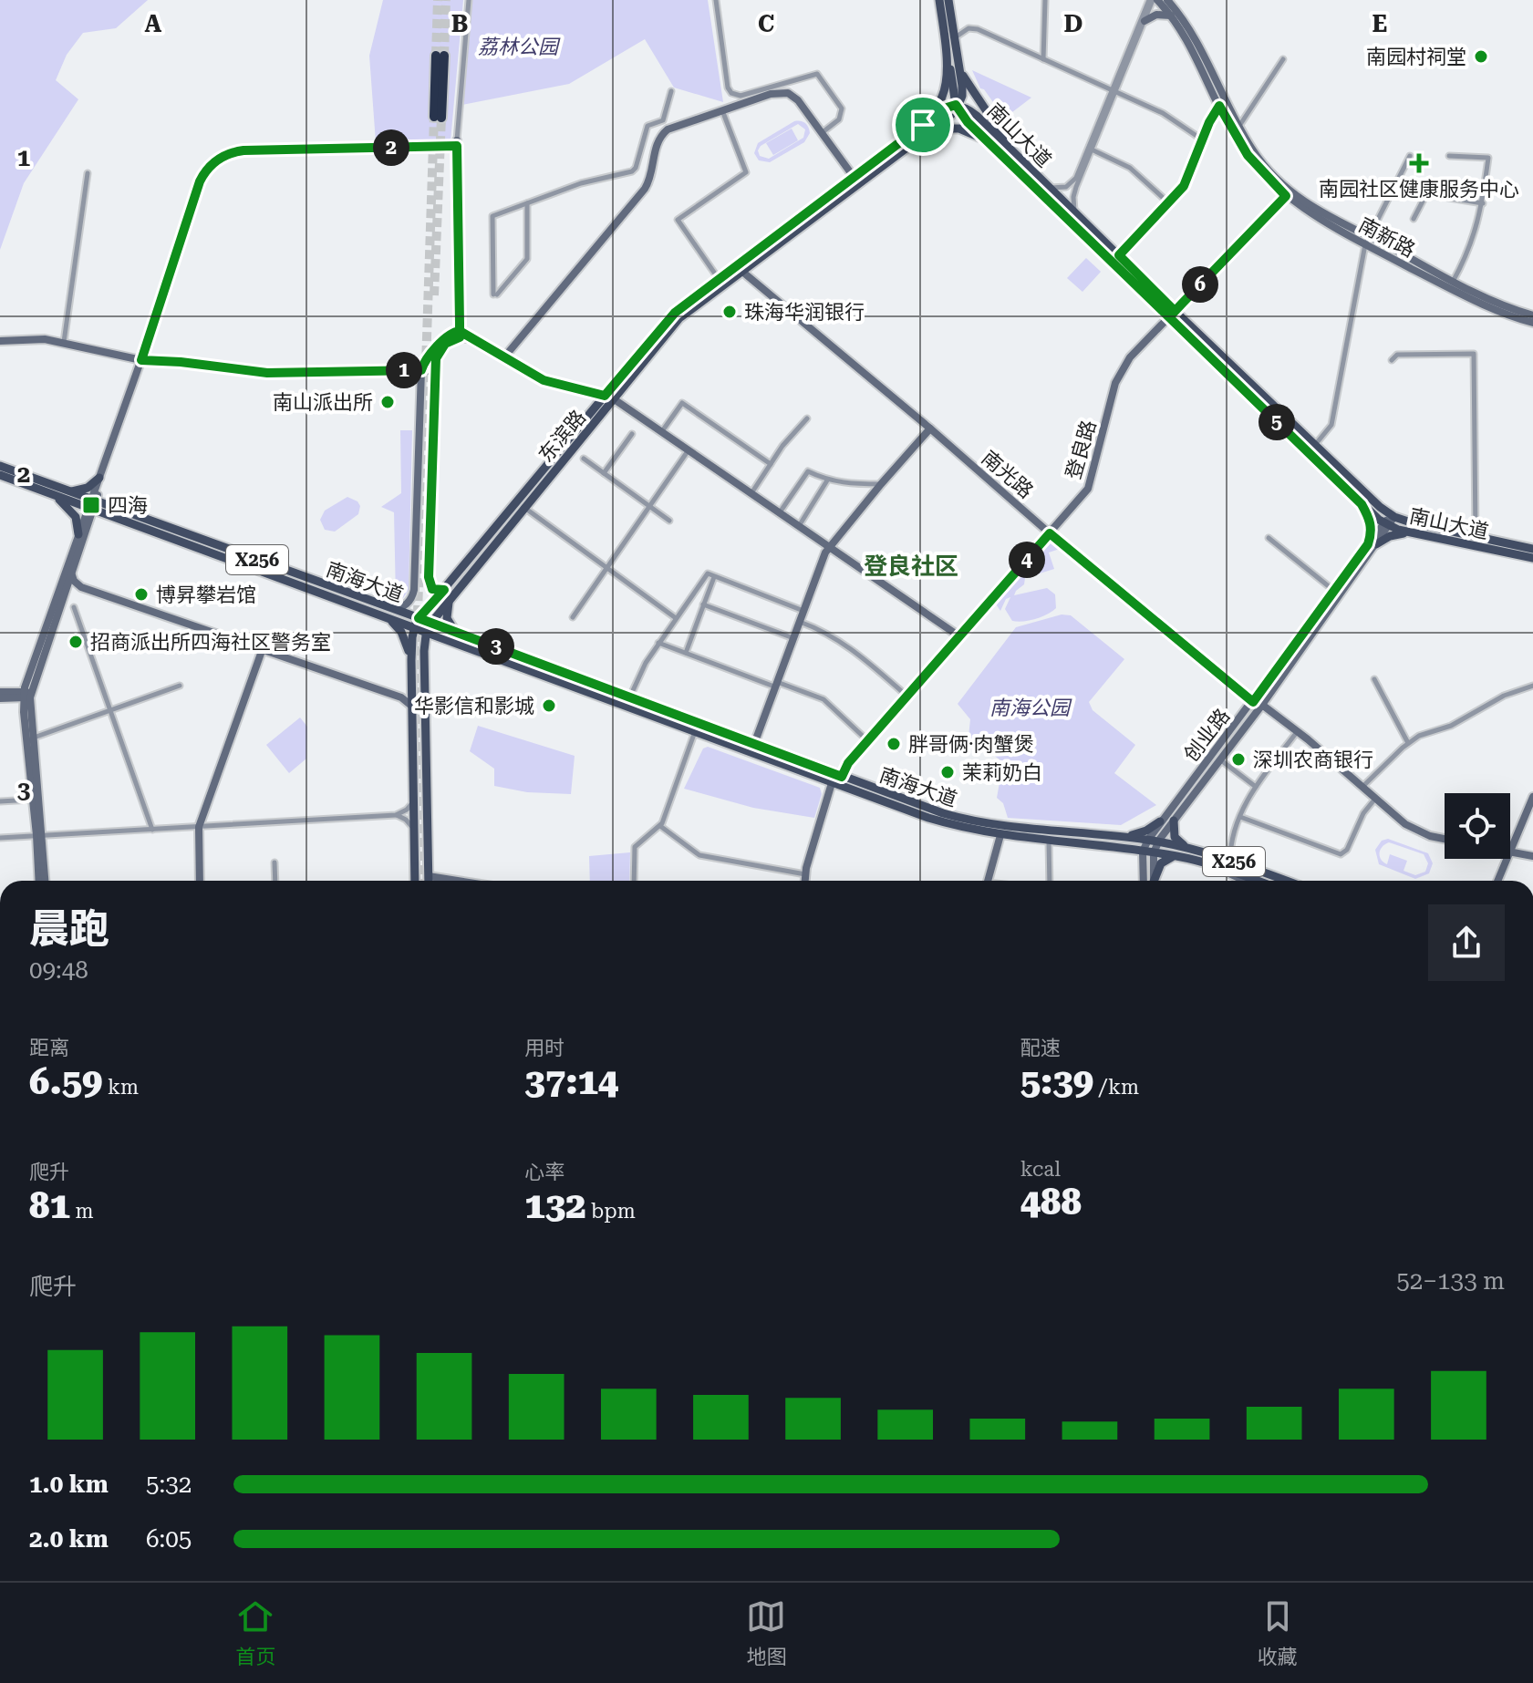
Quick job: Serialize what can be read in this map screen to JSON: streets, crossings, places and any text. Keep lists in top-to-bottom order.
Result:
{
  "streets": {
    "main road": [
      "南山大道",
      "南新路",
      "东滨路",
      "登良路",
      "南光路",
      "X256",
      "南海大道",
      "创业路"
    ]
  },
  "crossings": [
    ["南山大道", "东滨路"],
    ["南山大道", "登良路"],
    ["南山大道", "创业路"],
    ["南新路", "登良路"],
    ["东滨路", "南光路"],
    ["东滨路", "南海大道"],
    ["登良路", "南光路"],
    ["登良路", "南海大道"],
    ["南光路", "创业路"],
    ["南海大道", "创业路"]
  ],
  "districts": ["登良社区"],
  "parks": ["荔林公园", "南海公园"],
  "places": {
    "other": [
      "南园村祠堂",
      "珠海华润银行",
      "南山派出所",
      "博昇攀岩馆",
      "招商派出所四海社区警务室",
      "华影信和影城",
      "胖哥俩·肉蟹煲",
      "深圳农商银行",
      "茉莉奶白"
    ],
    "health": ["南园社区健康服务中心"],
    "transit": ["四海"]
  },
  "page": {
    "pins": [
      "2",
      "6",
      "1",
      "5",
      "4",
      "3"
    ],
    "heading": ["晨跑", "09:48"],
    "stats": [
      ["距离", "6.59 km"],
      ["用时", "37:14"],
      ["配速", "5:39 /km"],
      ["爬升", "81 m"],
      ["心率", "132 bpm"],
      ["kcal", "488"]
    ],
    "chart": ["爬升", "52–133 m"],
    "list": [
      {
        "name": "1.0 km",
        "note": "5:32"
      },
      {
        "name": "2.0 km",
        "note": "6:05"
      }
    ],
    "tabs": ["首页", "地图", "收藏"]
  },
  "grid": {
    "columns": [
      "A",
      "B",
      "C",
      "D",
      "E"
    ],
    "rows": ["1", "2", "3"]
  }
}
